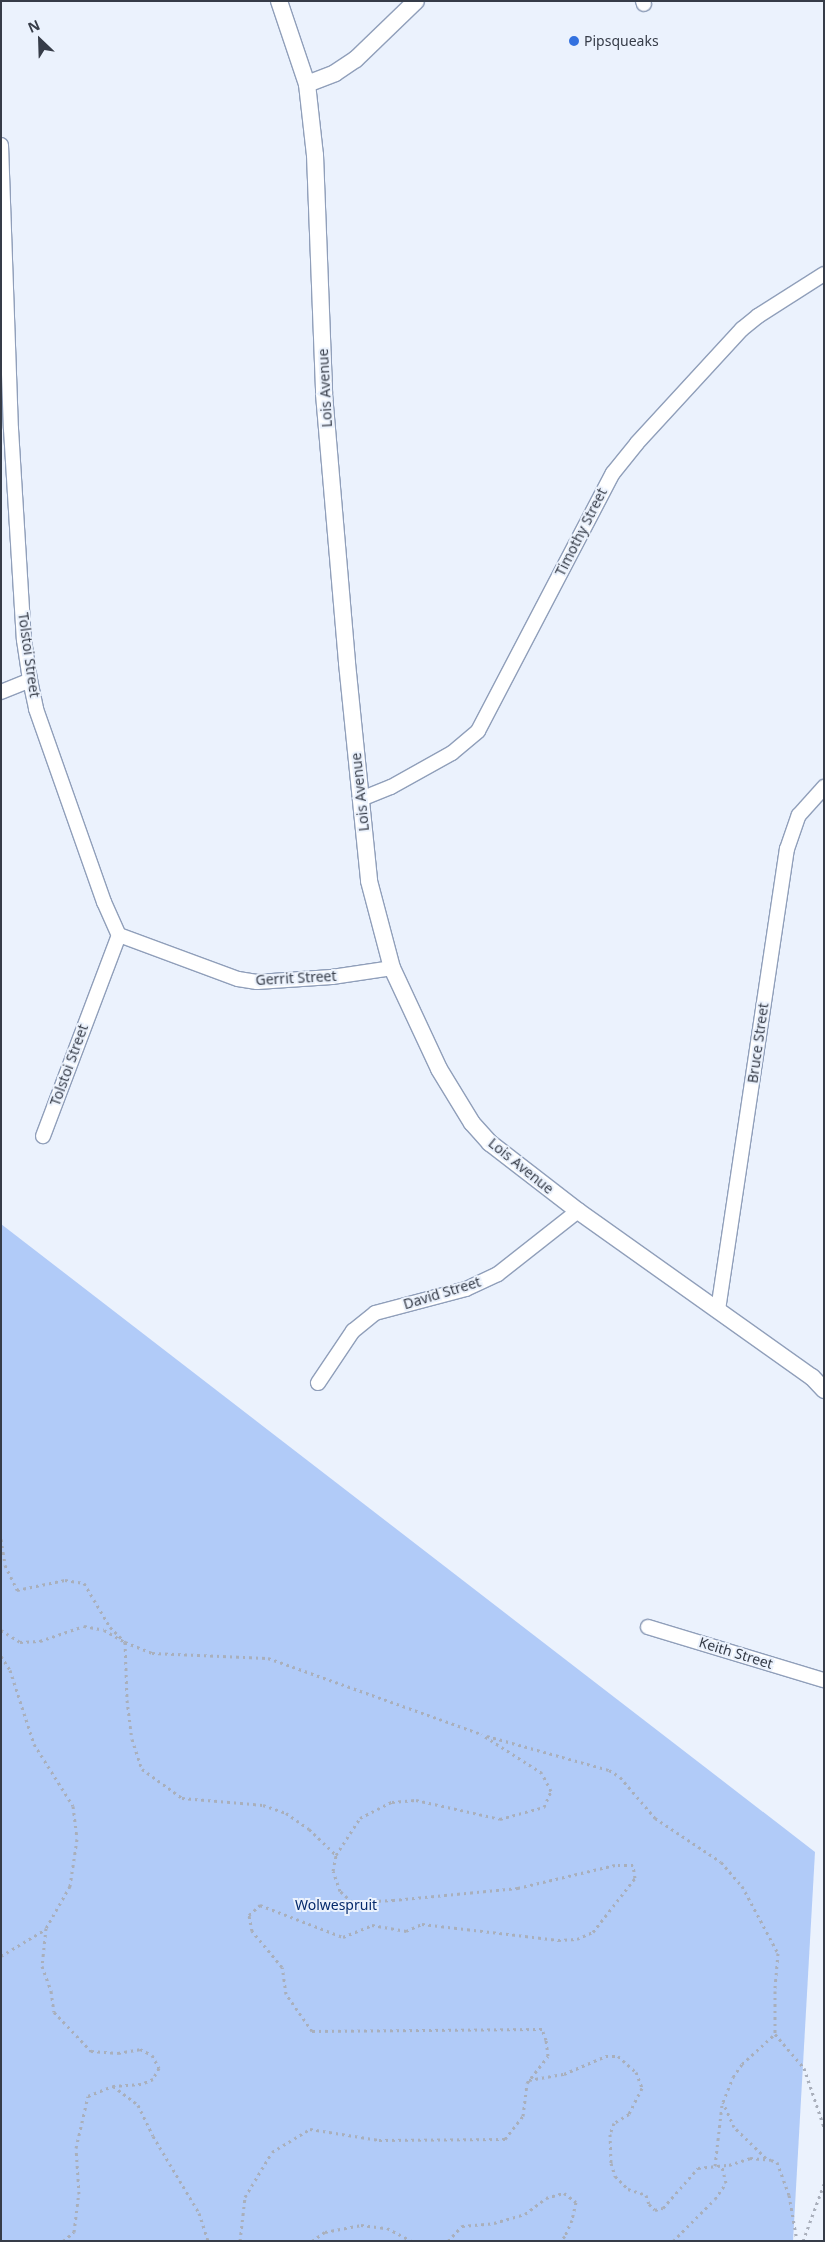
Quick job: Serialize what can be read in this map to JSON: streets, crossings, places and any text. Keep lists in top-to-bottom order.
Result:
{
  "streets": {
    "street": [
      "Lois Avenue",
      "Timothy Street",
      "Tolstoi Street",
      "Gerrit Street",
      "Bruce Street",
      "David Street",
      "Keith Street"
    ]
  },
  "crossings": [
    ["Lois Avenue", "Timothy Street"],
    ["Lois Avenue", "Gerrit Street"],
    ["Lois Avenue", "Bruce Street"],
    ["Lois Avenue", "David Street"],
    ["Tolstoi Street", "Gerrit Street"]
  ],
  "parks": ["Wolwespruit"],
  "places": ["Pipsqueaks"],
  "north": "top left"
}
